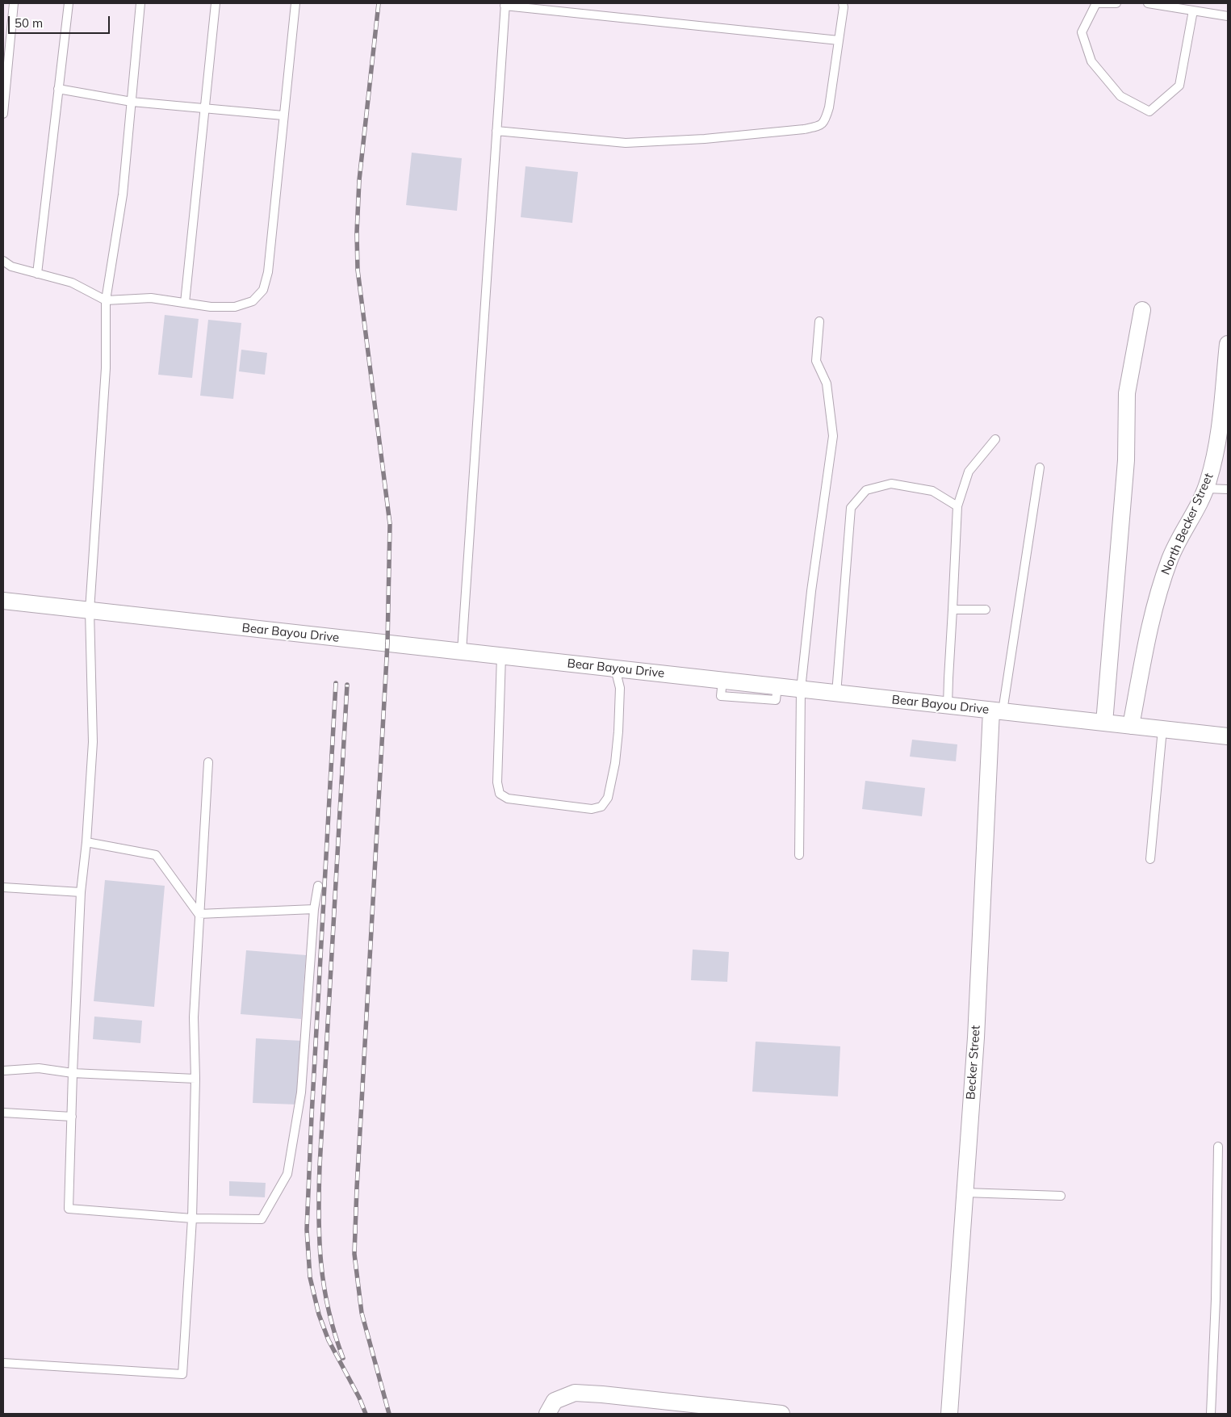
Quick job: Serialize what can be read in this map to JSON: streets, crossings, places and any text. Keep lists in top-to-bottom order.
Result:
{
  "streets": {
    "street": ["North Becker Street", "Bear Bayou Drive", "Becker Street"]
  },
  "crossings": [
    ["North Becker Street", "Bear Bayou Drive"],
    ["Bear Bayou Drive", "Becker Street"]
  ],
  "scale_bar": "50 m"
}
